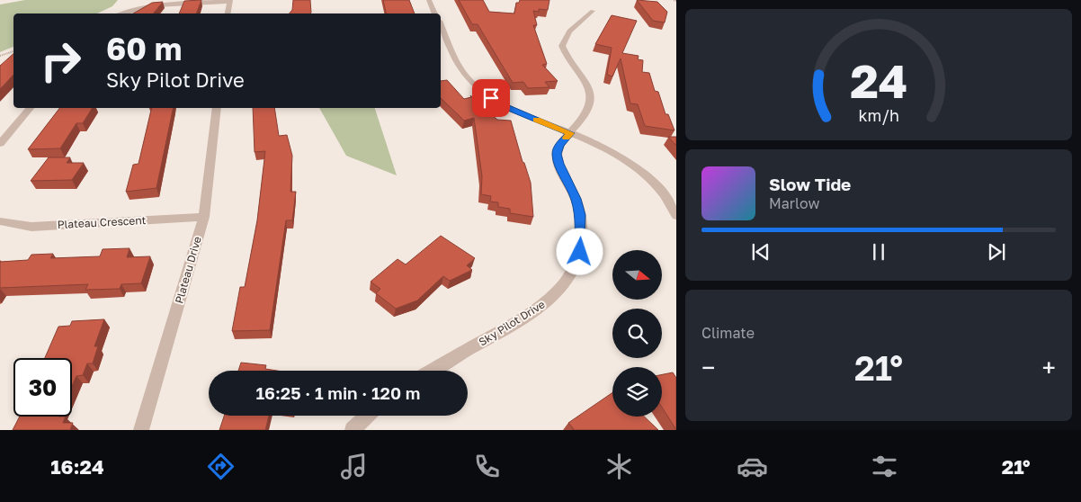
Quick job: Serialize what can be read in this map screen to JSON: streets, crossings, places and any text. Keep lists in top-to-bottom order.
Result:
{
  "streets": {
    "street": ["Plateau Crescent", "Plateau Drive", "Sky Pilot Drive"]
  },
  "crossings": [
    ["Plateau Crescent", "Plateau Drive"]
  ],
  "north": "right",
  "page": {
    "turn": ["60 m", "Sky Pilot Drive"],
    "song": ["Slow Tide", "Marlow"],
    "tile": "Climate",
    "heat": ["−", "21°", "+"],
    "limit": "30",
    "trip": "16:25 · 1 min · 120 m",
    "tabs": ["16:24", "21°"],
    "gauge": ["24", "km/h"]
  }
}
